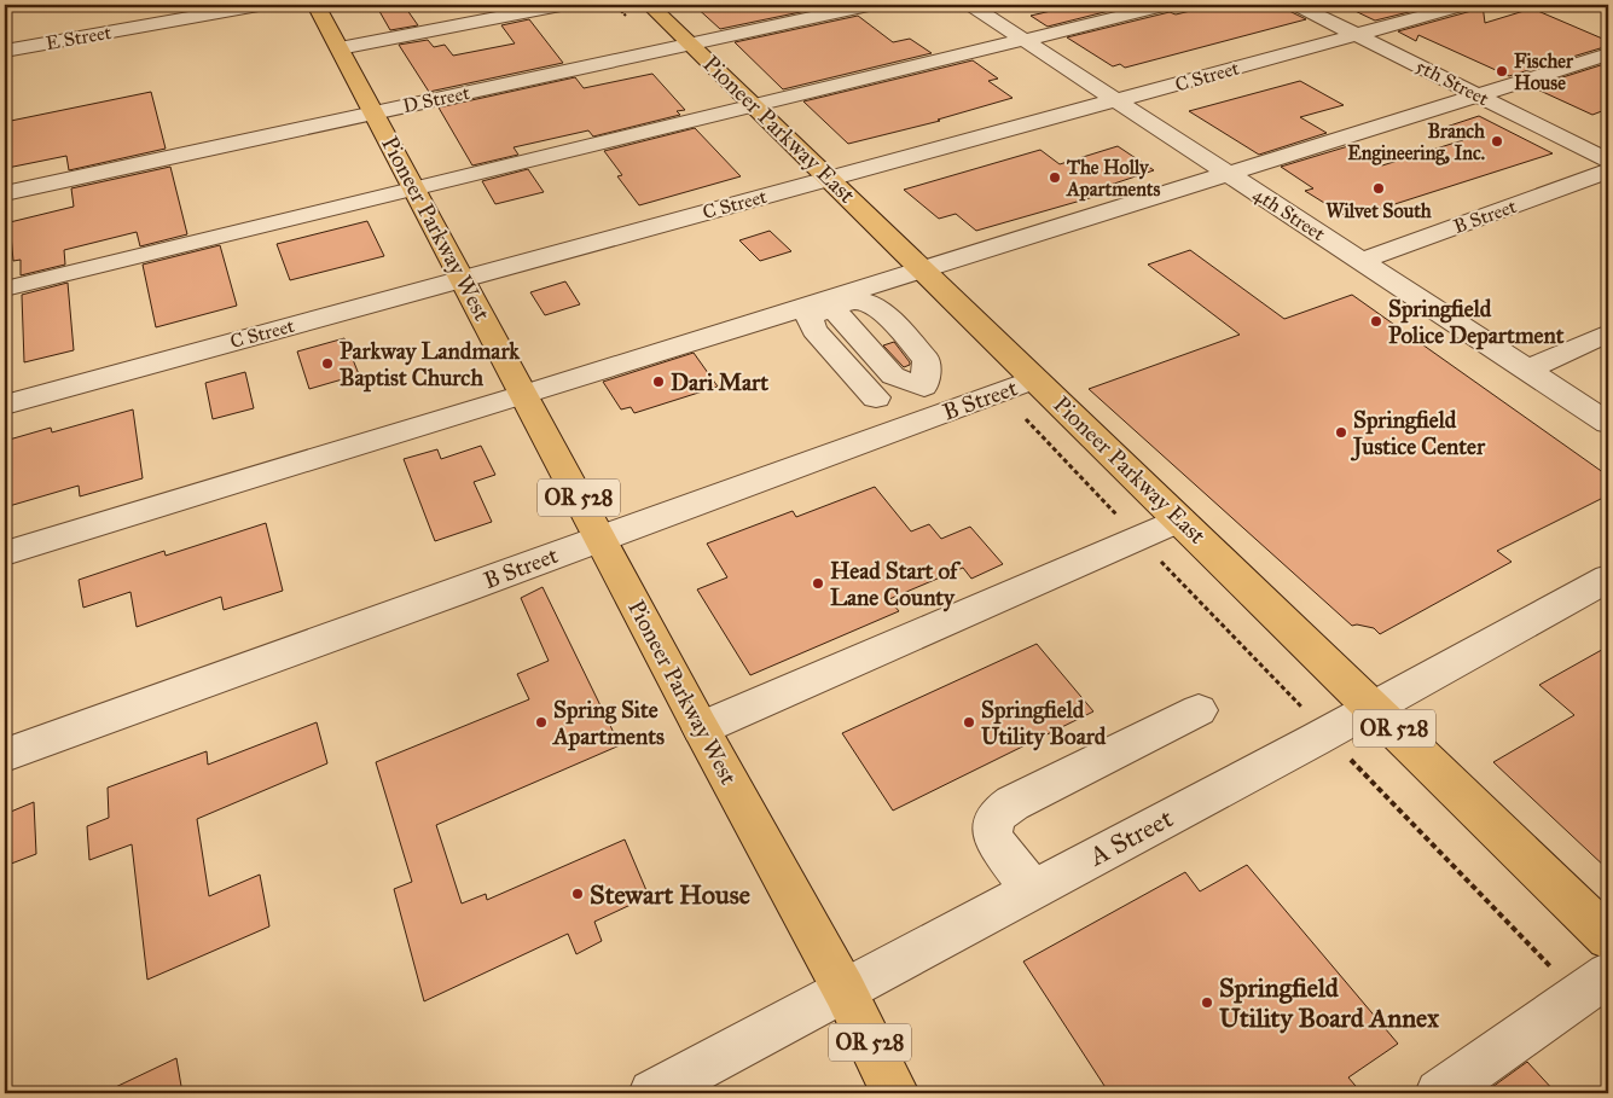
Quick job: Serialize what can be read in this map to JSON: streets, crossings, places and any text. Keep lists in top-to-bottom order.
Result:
{
  "streets": {
    "main road": ["Pioneer Parkway East", "Pioneer Parkway West", "OR 528"],
    "street": [
      "E Street",
      "C Street",
      "5th Street",
      "D Street",
      "4th Street",
      "B Street",
      "A Street"
    ]
  },
  "crossings": [
    ["C Street", "5th Street"],
    ["C Street", "Pioneer Parkway East"],
    ["C Street", "4th Street"],
    ["C Street", "Pioneer Parkway West"],
    ["D Street", "Pioneer Parkway East"],
    ["D Street", "Pioneer Parkway West"],
    ["Pioneer Parkway East", "B Street"],
    ["Pioneer Parkway East", "A Street"],
    ["4th Street", "B Street"],
    ["B Street", "Pioneer Parkway West"],
    ["Pioneer Parkway West", "A Street"]
  ],
  "places": [
    "Fischer House",
    "Branch Engineering, Inc.",
    "The Holly Apartments",
    "Wilvet South",
    "Springfield Police Department",
    "Parkway Landmark Baptist Church",
    "Dari Mart",
    "Springfield Justice Center",
    "Head Start of Lane County",
    "Spring Site Apartments",
    "Springfield Utility Board",
    "Stewart House",
    "Springfield Utility Board Annex"
  ]
}
